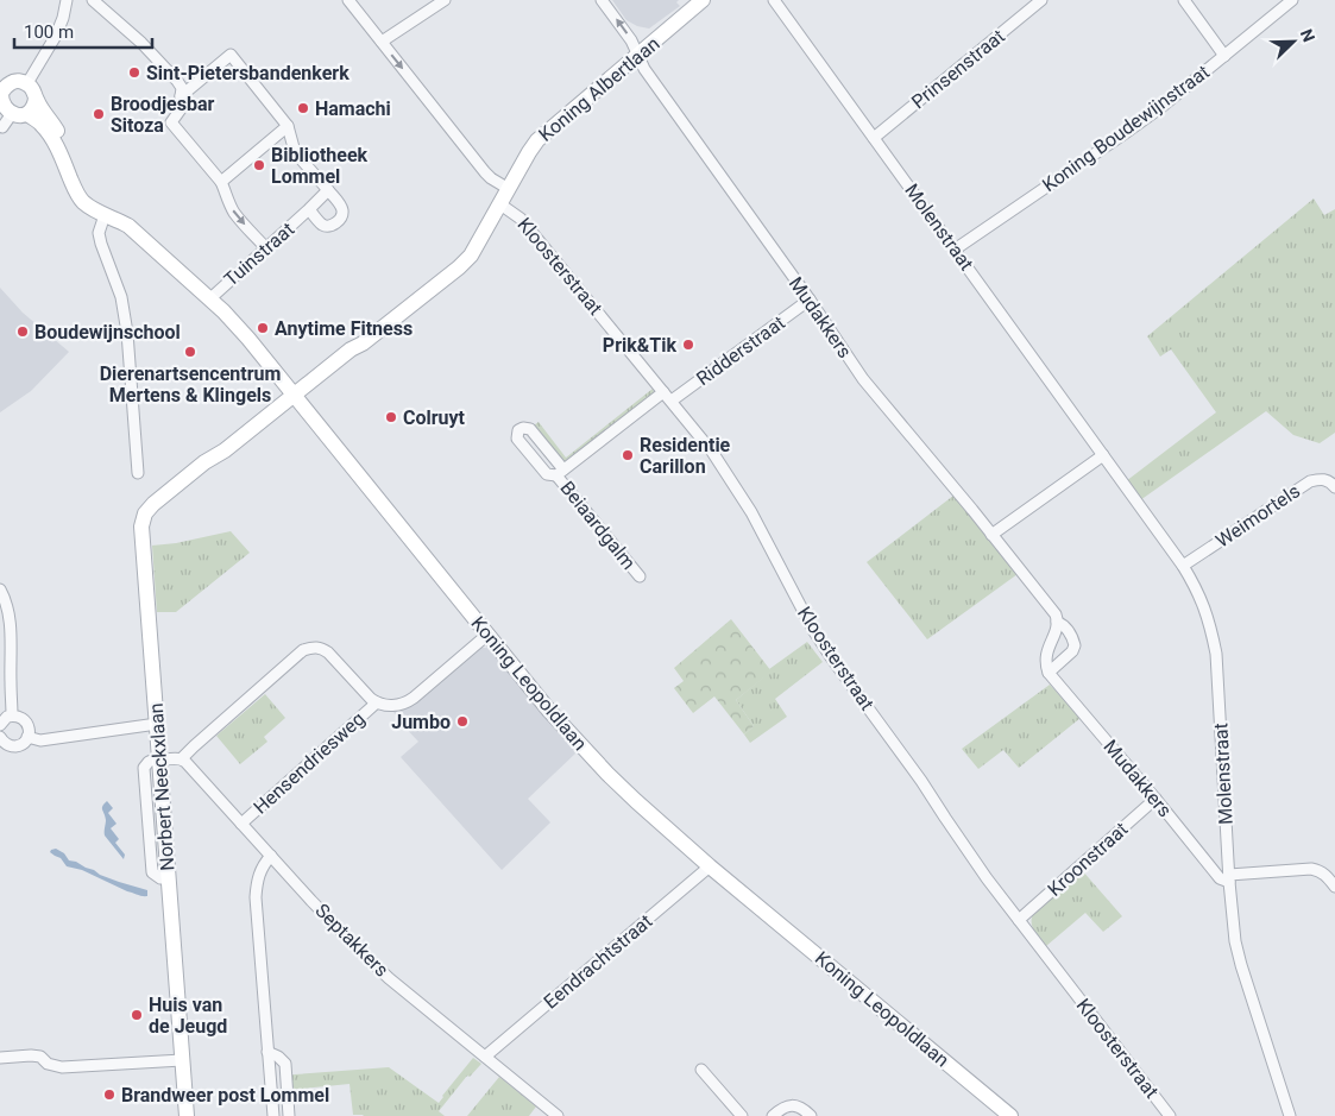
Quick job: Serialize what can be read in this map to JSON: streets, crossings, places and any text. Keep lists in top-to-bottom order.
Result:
{
  "streets": {
    "main road": ["Koning Albertlaan", "Koning Leopoldlaan", "Norbert Neeckxlaan"],
    "street": [
      "Prinsenstraat",
      "Koning Boudewijnstraat",
      "Molenstraat",
      "Tuinstraat",
      "Kloosterstraat",
      "Mudakkers",
      "Ridderstraat",
      "Weimortels",
      "Beiaardgalm",
      "Hensendriesweg",
      "Kroonstraat",
      "Septakkers",
      "Eendrachtstraat"
    ]
  },
  "crossings": [
    ["Prinsenstraat", "Molenstraat"],
    ["Koning Albertlaan", "Kloosterstraat"],
    ["Koning Albertlaan", "Mudakkers"],
    ["Koning Albertlaan", "Koning Leopoldlaan"],
    ["Koning Albertlaan", "Norbert Neeckxlaan"],
    ["Koning Boudewijnstraat", "Molenstraat"],
    ["Molenstraat", "Mudakkers"],
    ["Molenstraat", "Weimortels"],
    ["Tuinstraat", "Koning Leopoldlaan"],
    ["Kloosterstraat", "Ridderstraat"],
    ["Kloosterstraat", "Beiaardgalm"],
    ["Kloosterstraat", "Kroonstraat"],
    ["Mudakkers", "Ridderstraat"],
    ["Mudakkers", "Kroonstraat"],
    ["Koning Leopoldlaan", "Hensendriesweg"],
    ["Koning Leopoldlaan", "Eendrachtstraat"],
    ["Hensendriesweg", "Septakkers"],
    ["Septakkers", "Eendrachtstraat"]
  ],
  "places": [
    "Sint-Pietersbandenkerk",
    "Hamachi",
    "Broodjesbar Sitoza",
    "Bibliotheek Lommel",
    "Anytime Fitness",
    "Boudewijnschool",
    "Prik&Tik",
    "Dierenartsencentrum Mertens & Klingels",
    "Colruyt",
    "Residentie Carillon",
    "Jumbo",
    "Huis van de Jeugd",
    "Brandweer post Lommel"
  ],
  "scale_bar": "100 m",
  "north": "top right"
}
